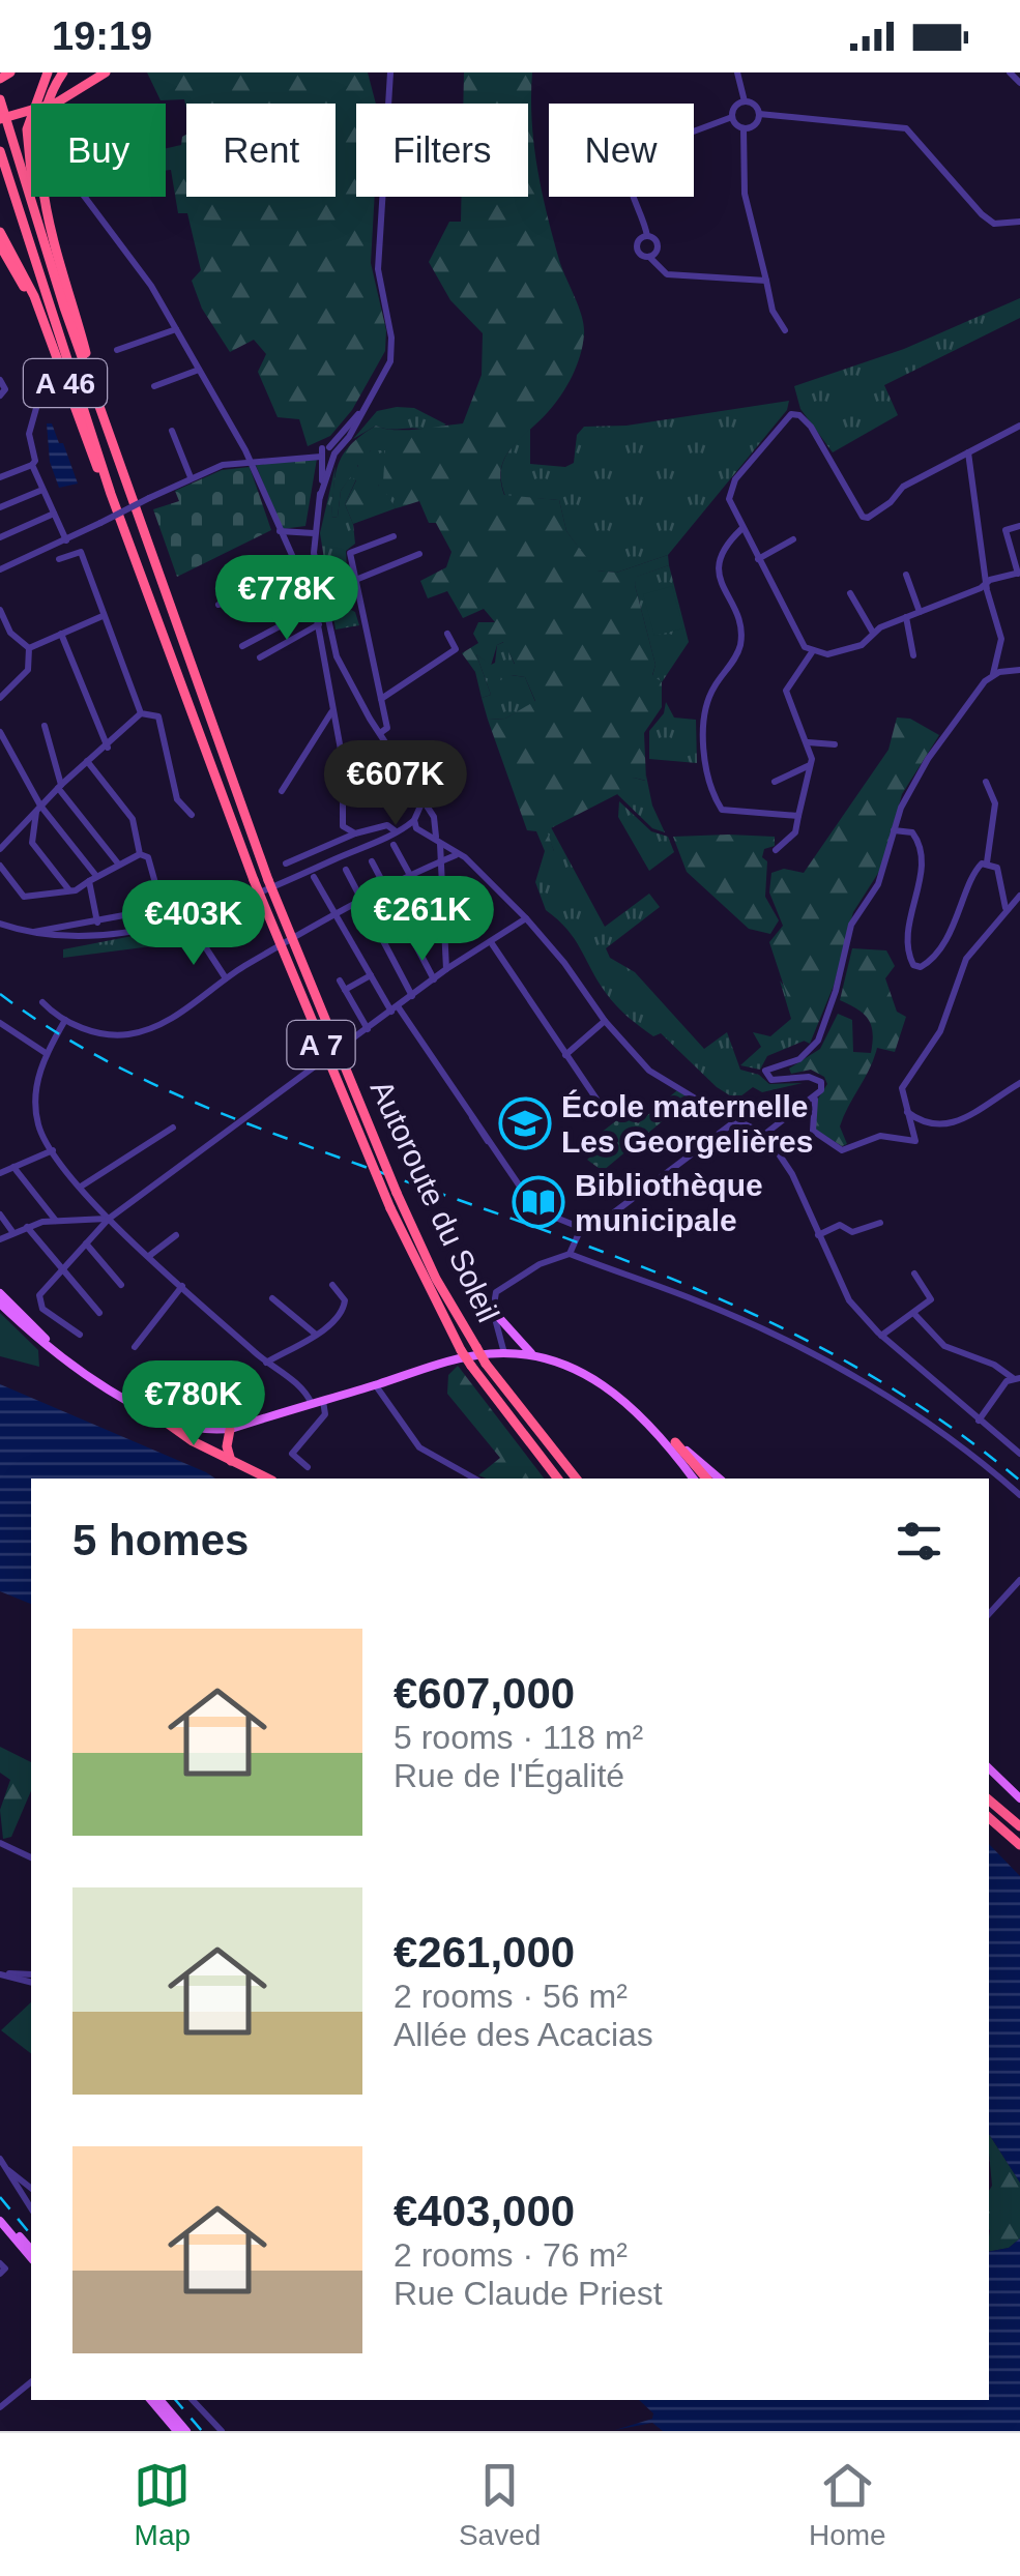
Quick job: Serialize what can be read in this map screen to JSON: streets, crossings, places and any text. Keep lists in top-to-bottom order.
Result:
{
  "streets": {
    "highway": ["A 46", "A 7", "Autoroute du Soleil"]
  },
  "crossings": [
    ["A 46", "Autoroute du Soleil"]
  ],
  "places": {
    "school or university": ["École maternelle Les Georgelières"],
    "library": ["Bibliothèque municipale"]
  },
  "page": {
    "status": "19:19",
    "chip": [
      "Buy",
      "Rent",
      "Filters",
      "New"
    ],
    "price": [
      "€778K",
      "€607K",
      "€261K",
      "€403K",
      "€780K"
    ],
    "heading": "5 homes",
    "list": [
      {
        "name": "€607,000",
        "note": "5 rooms · 118 m² · Rue de l'Égalité"
      },
      {
        "name": "€261,000",
        "note": "2 rooms · 56 m² · Allée des Acacias"
      },
      {
        "name": "€403,000",
        "note": "2 rooms · 76 m² · Rue Claude Priest"
      }
    ],
    "tabs": ["Map", "Saved", "Home"]
  }
}
